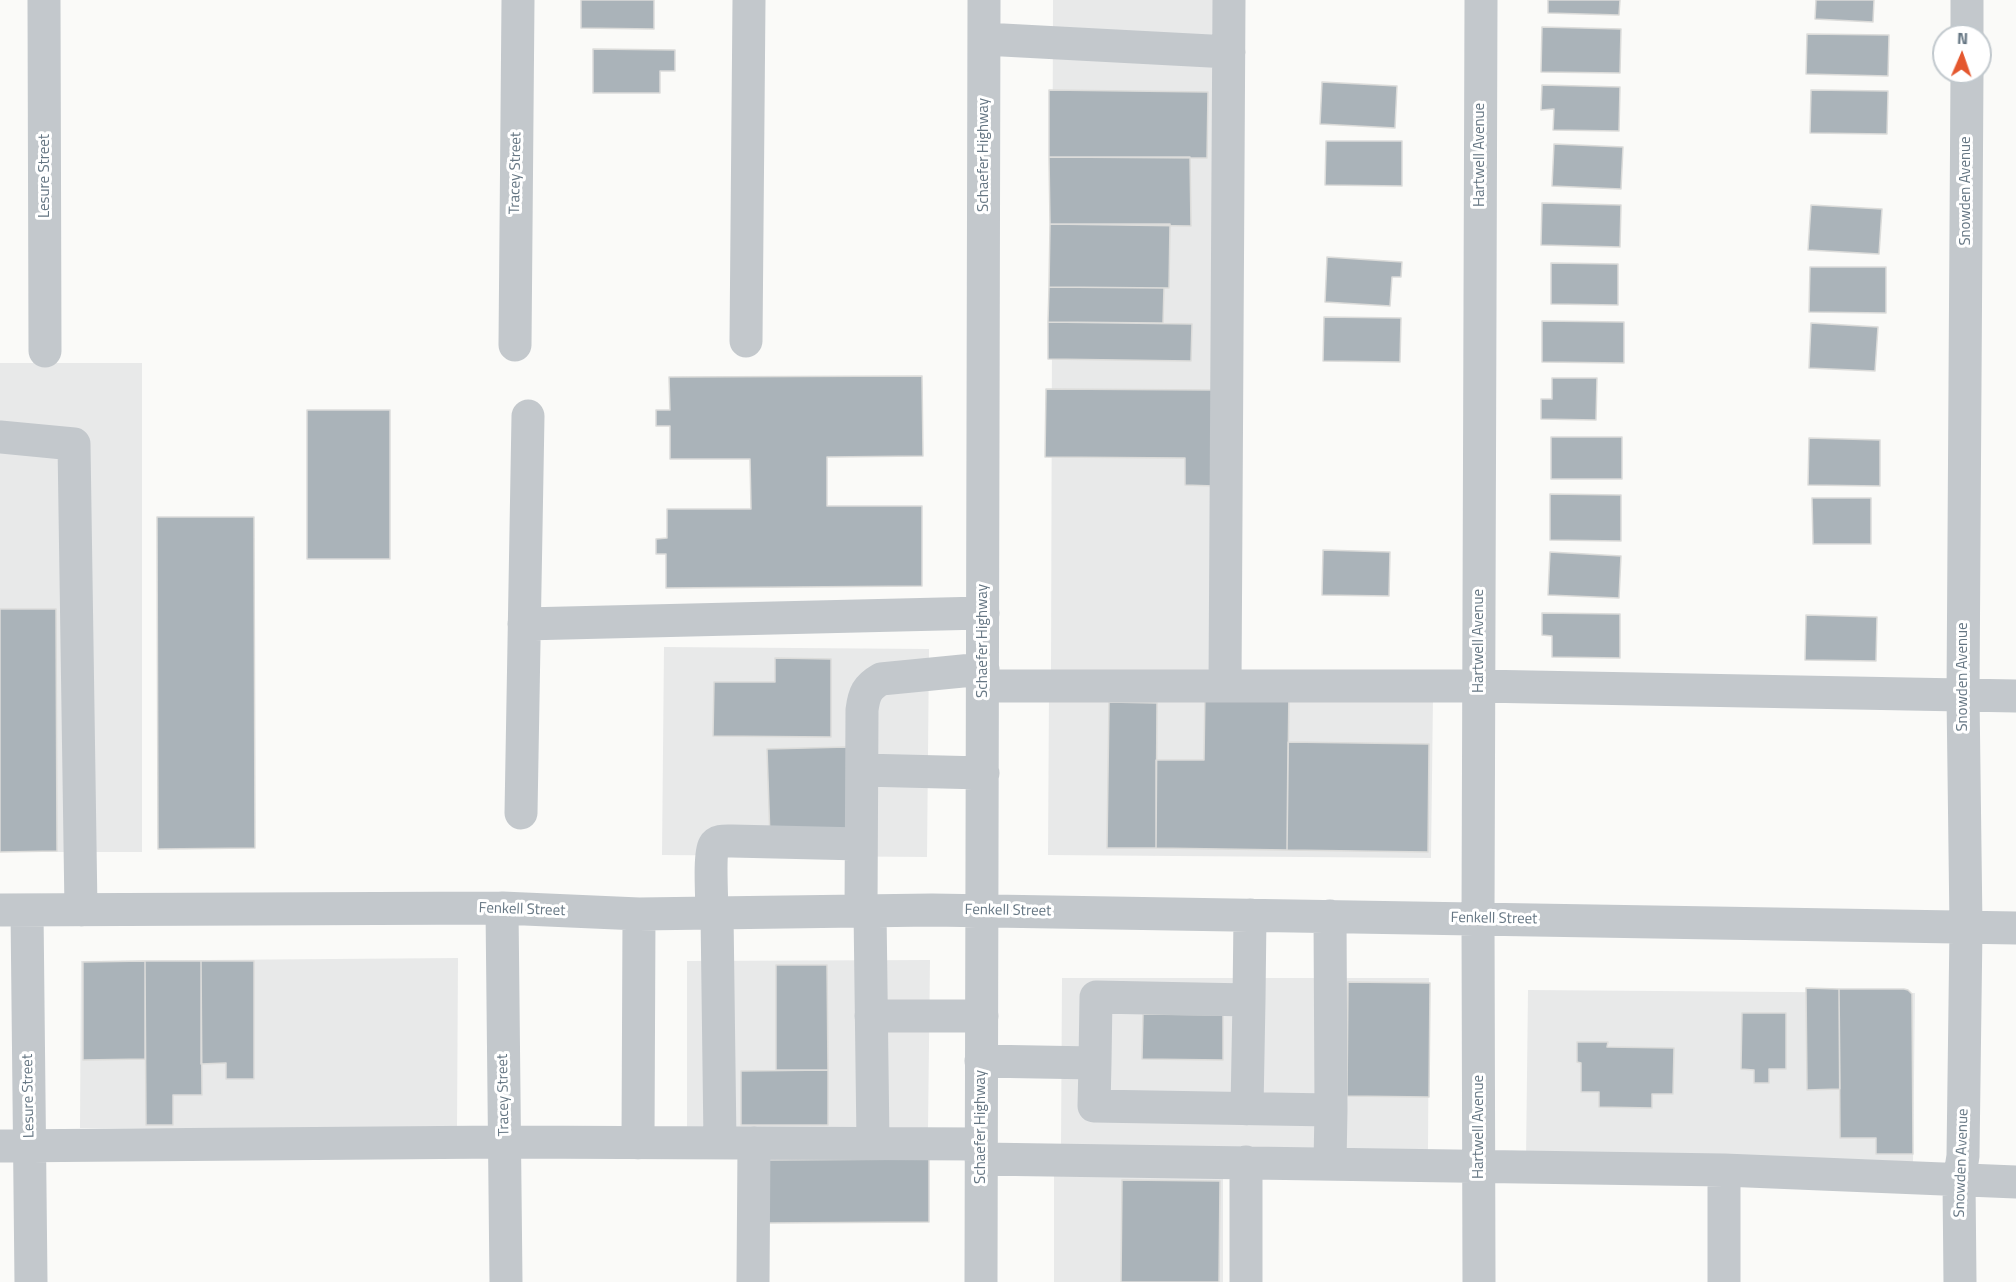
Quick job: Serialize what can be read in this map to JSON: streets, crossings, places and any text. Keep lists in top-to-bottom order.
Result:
{
  "streets": {
    "street": [
      "Schaefer Highway",
      "Hartwell Avenue",
      "Tracey Street",
      "Lesure Street",
      "Snowden Avenue",
      "Fenkell Street"
    ]
  },
  "crossings": [
    ["Schaefer Highway", "Fenkell Street"],
    ["Hartwell Avenue", "Fenkell Street"],
    ["Tracey Street", "Fenkell Street"],
    ["Lesure Street", "Fenkell Street"],
    ["Snowden Avenue", "Fenkell Street"]
  ],
  "north": "top"
}
